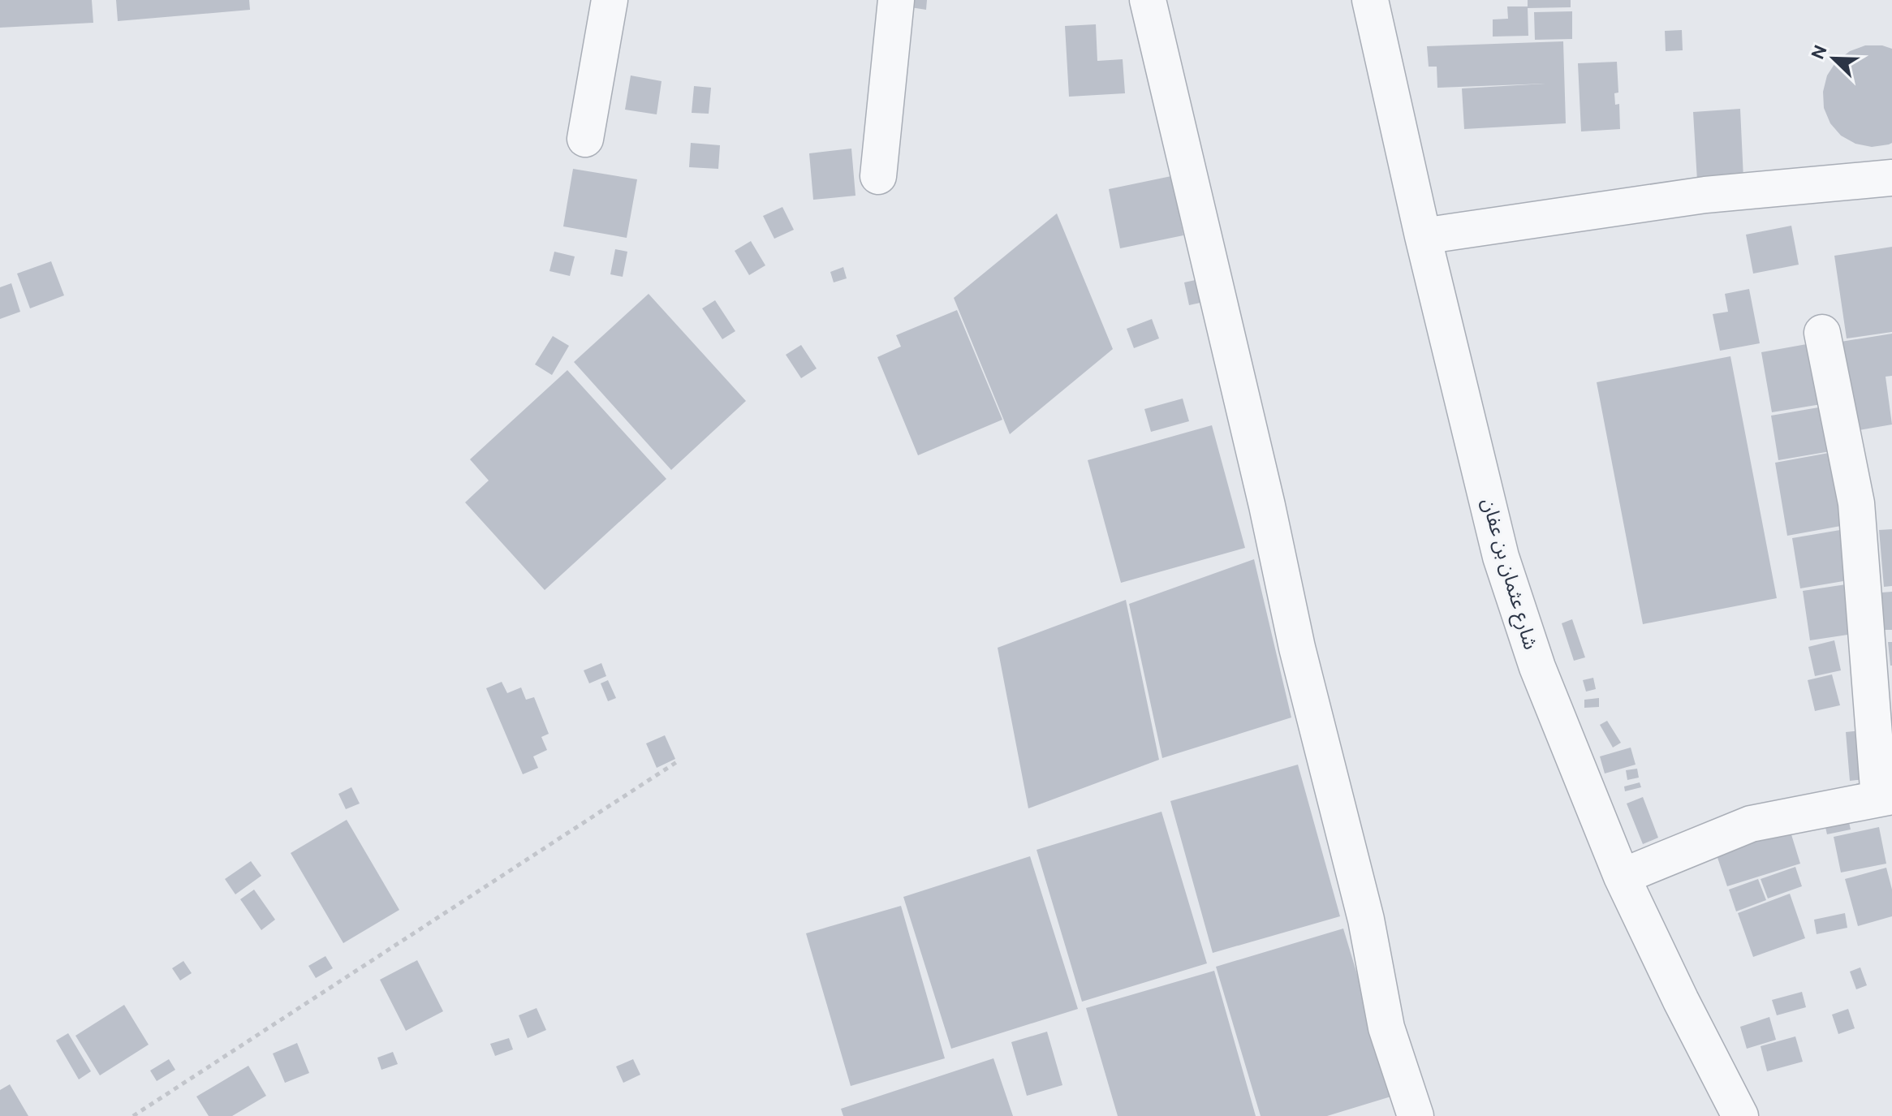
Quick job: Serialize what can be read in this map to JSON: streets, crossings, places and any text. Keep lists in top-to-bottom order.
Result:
{
  "streets": {
    "street": ["شارع عثمان بن عفان"]
  },
  "north": "top left"
}
